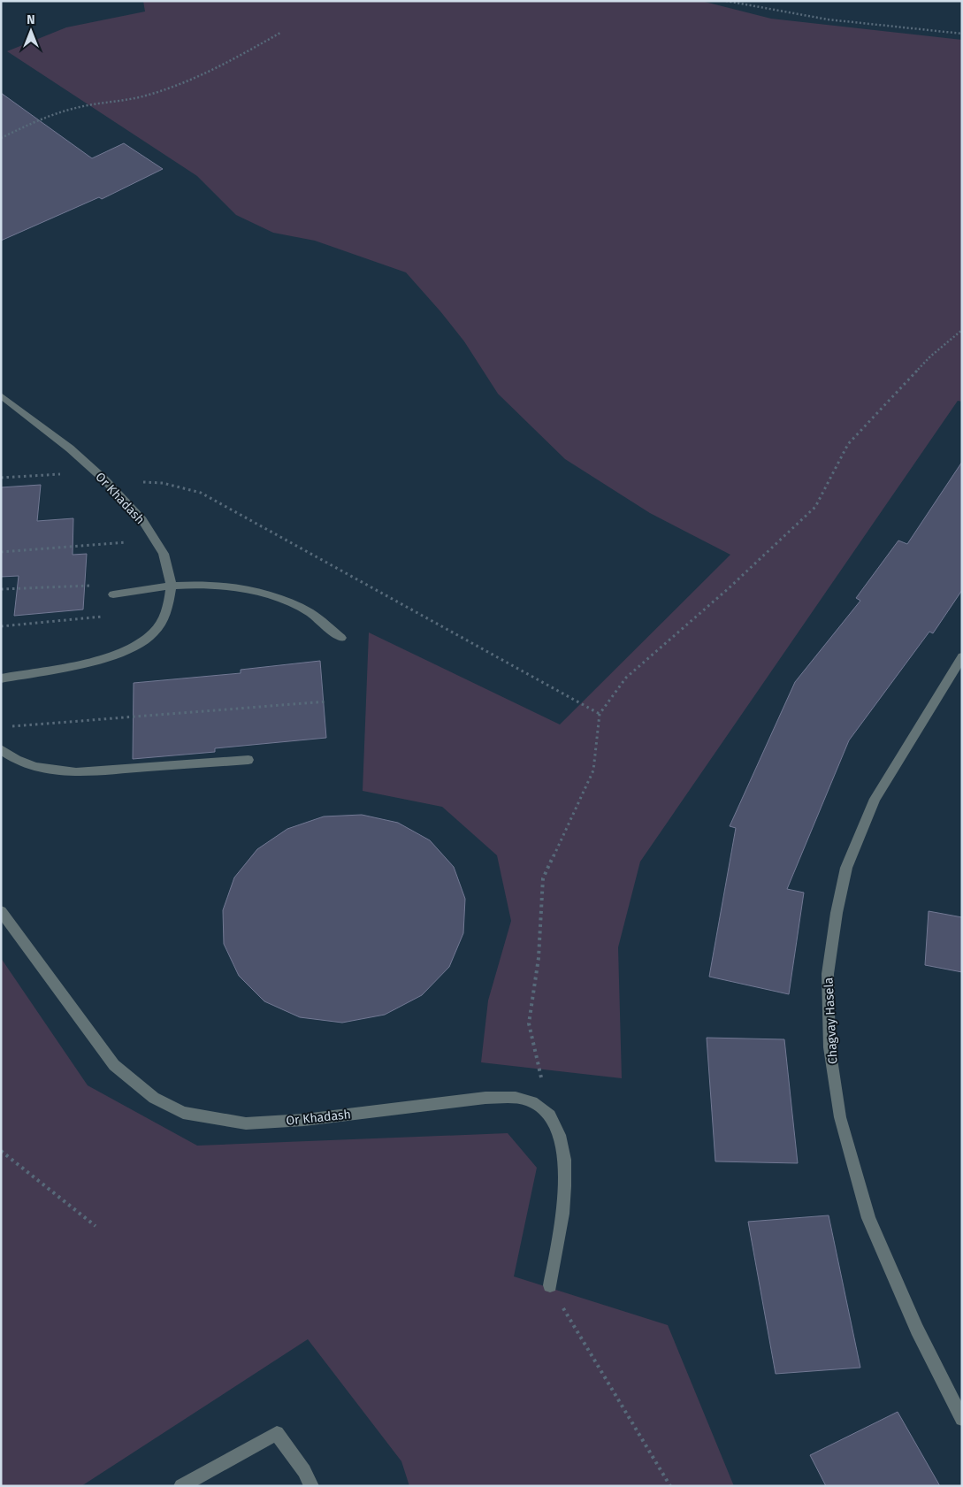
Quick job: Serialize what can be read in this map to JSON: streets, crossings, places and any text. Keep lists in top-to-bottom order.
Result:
{
  "streets": {
    "street": ["Or Khadash", "Chagvay Hasela"]
  },
  "north": "top"
}
